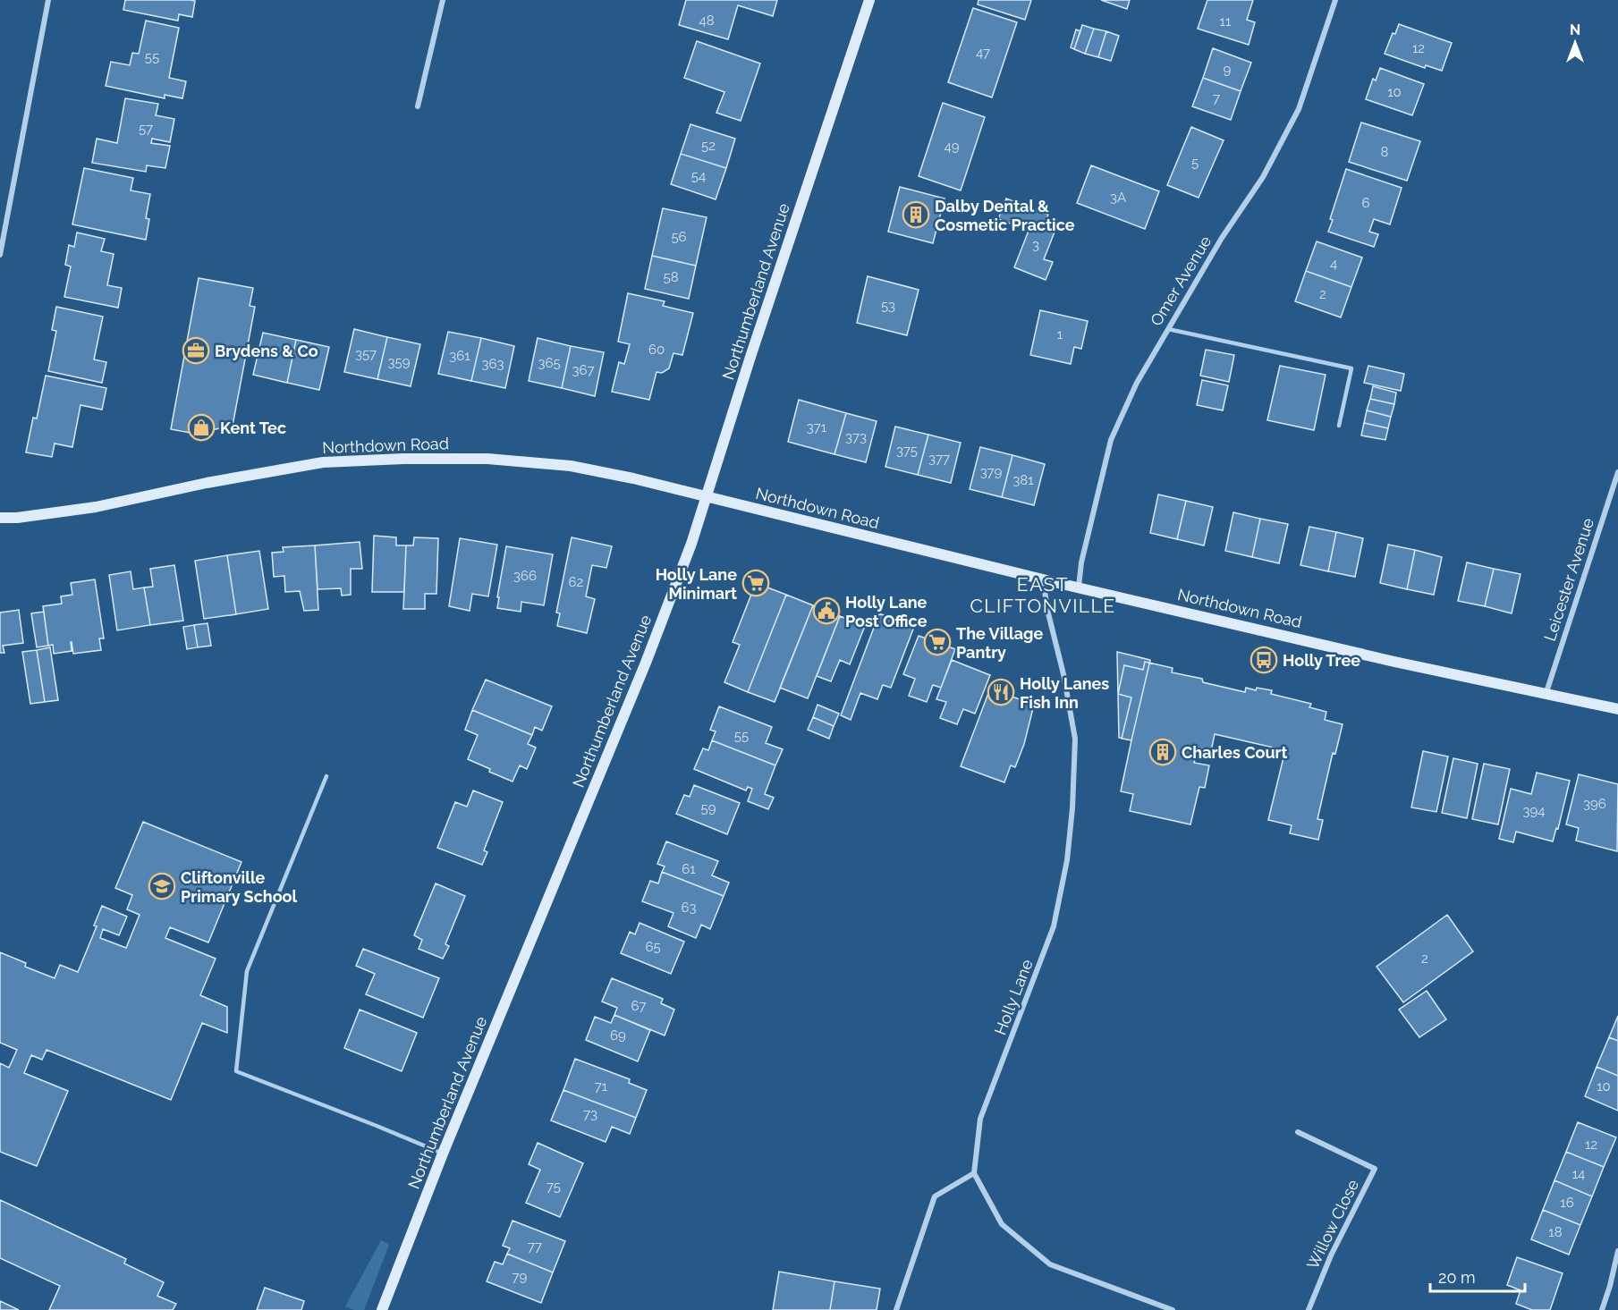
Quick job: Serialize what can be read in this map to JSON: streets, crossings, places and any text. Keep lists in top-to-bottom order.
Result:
{
  "streets": {
    "main road": ["Northumberland Avenue", "Northdown Road"],
    "street": [
      "Omer Avenue",
      "Leicester Avenue",
      "Holly Lane",
      "Willow Close"
    ]
  },
  "crossings": [
    ["Omer Avenue", "Northdown Road"],
    ["Northumberland Avenue", "Northdown Road"],
    ["Northdown Road", "Leicester Avenue"],
    ["Northdown Road", "Holly Lane"]
  ],
  "districts": ["EAST CLIFTONVILLE"],
  "places": {
    "building": ["Dalby Dental & Cosmetic Practice", "Charles Court"],
    "office": ["Brydens & Co"],
    "shop": ["Kent Tec"],
    "supermarket": ["Holly Lane Minimart", "The Village Pantry"],
    "public building": ["Holly Lane Post Office"],
    "bus stop": ["Holly Tree"],
    "restaurant": ["Holly Lanes Fish Inn"],
    "school or university": ["Cliftonville Primary School"]
  },
  "house_numbers": [
    "48",
    "11",
    "12",
    "47",
    "55",
    "9",
    "10",
    "7",
    "57",
    "52",
    "49",
    "8",
    "5",
    "54",
    "3A",
    "6",
    "56",
    "3",
    "4",
    "58",
    "2",
    "53",
    "1",
    "60",
    "357",
    "361",
    "359",
    "365",
    "363",
    "367",
    "371",
    "373",
    "375",
    "377",
    "379",
    "381",
    "366",
    "62",
    "55",
    "396",
    "59",
    "394",
    "61",
    "63",
    "65",
    "2",
    "67",
    "69",
    "71",
    "10",
    "73",
    "12",
    "14",
    "75",
    "16",
    "18",
    "77",
    "79"
  ],
  "scale_bar": "20 m",
  "north": "top"
}
